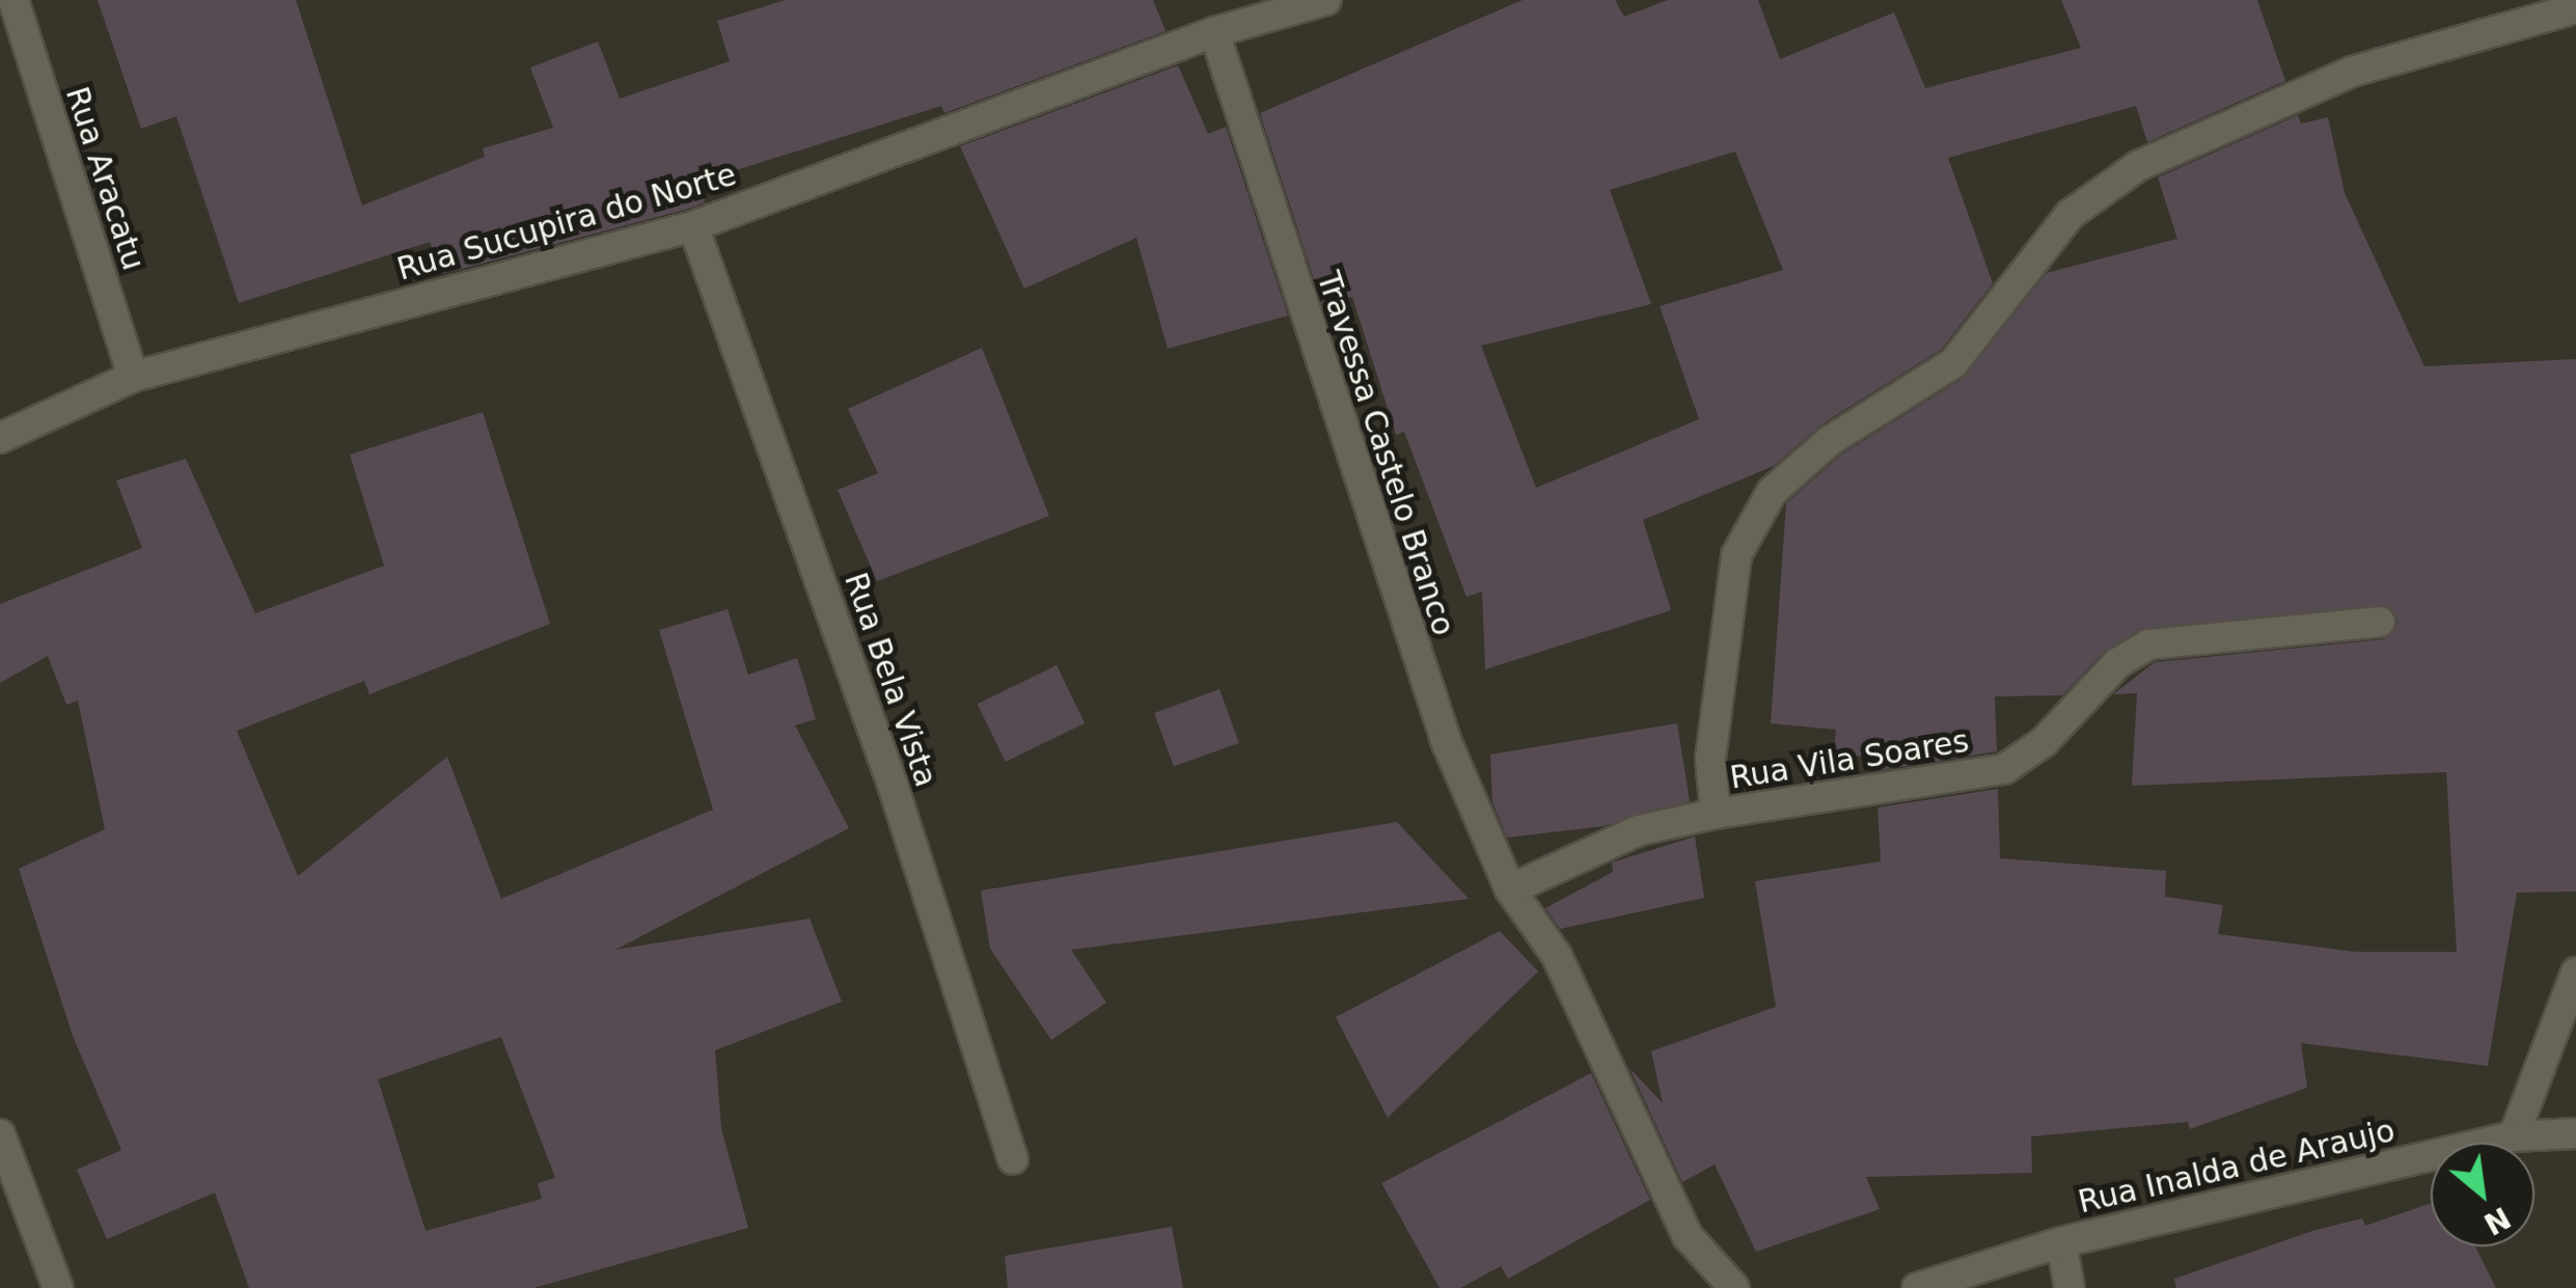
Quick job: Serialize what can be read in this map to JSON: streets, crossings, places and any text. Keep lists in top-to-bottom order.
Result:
{
  "streets": {
    "street": [
      "Rua Aracatu",
      "Rua Sucupira do Norte",
      "Travessa Castelo Branco",
      "Rua Bela Vista",
      "Rua Vila Soares",
      "Rua Inalda de Araujo"
    ]
  },
  "crossings": [
    ["Rua Aracatu", "Rua Sucupira do Norte"],
    ["Rua Sucupira do Norte", "Travessa Castelo Branco"],
    ["Rua Sucupira do Norte", "Rua Bela Vista"]
  ],
  "north": "bottom right"
}
